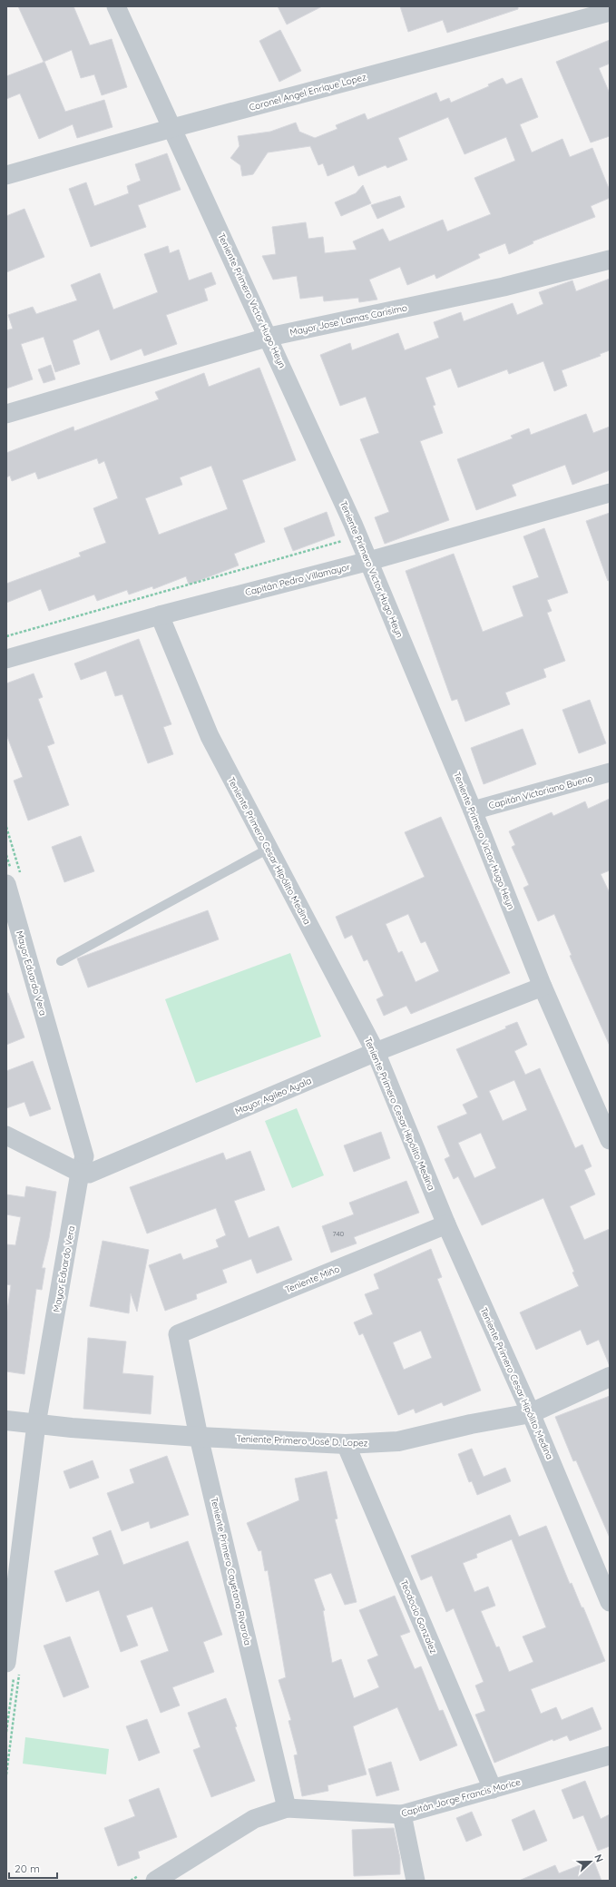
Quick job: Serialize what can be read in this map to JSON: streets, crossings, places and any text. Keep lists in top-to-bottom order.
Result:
{
  "streets": {
    "street": [
      "Coronel Angel Enrique Lopez",
      "Teniente Primero Victor Hugo Heyn",
      "Mayor Jose Lamas Carisimo",
      "Capitán Pedro Villamayor",
      "Capitán Victoriano Bueno",
      "Teniente Primero Cesar Hipólito Medina",
      "Mayor Eduardo Vera",
      "Mayor Agileo Ayala",
      "Teniente Miño",
      "Teniente Primero José D. Lopez",
      "Teniente Primero Cayetano RIvarola",
      "Teodocio Gonzalez",
      "Capitán Jorge Francis Morice"
    ]
  },
  "crossings": [
    ["Coronel Angel Enrique Lopez", "Teniente Primero Victor Hugo Heyn"],
    ["Teniente Primero Victor Hugo Heyn", "Mayor Jose Lamas Carisimo"],
    ["Teniente Primero Victor Hugo Heyn", "Capitán Pedro Villamayor"],
    ["Teniente Primero Victor Hugo Heyn", "Capitán Victoriano Bueno"],
    ["Teniente Primero Victor Hugo Heyn", "Mayor Agileo Ayala"],
    ["Capitán Pedro Villamayor", "Teniente Primero Cesar Hipólito Medina"],
    ["Teniente Primero Cesar Hipólito Medina", "Mayor Agileo Ayala"],
    ["Teniente Primero Cesar Hipólito Medina", "Teniente Miño"],
    ["Teniente Primero Cesar Hipólito Medina", "Teniente Primero José D. Lopez"],
    ["Mayor Eduardo Vera", "Mayor Agileo Ayala"],
    ["Mayor Eduardo Vera", "Teniente Primero José D. Lopez"],
    ["Teniente Miño", "Teniente Primero Cayetano RIvarola"],
    ["Teniente Primero José D. Lopez", "Teniente Primero Cayetano RIvarola"],
    ["Teniente Primero José D. Lopez", "Teodocio Gonzalez"],
    ["Teniente Primero Cayetano RIvarola", "Capitán Jorge Francis Morice"],
    ["Teodocio Gonzalez", "Capitán Jorge Francis Morice"]
  ],
  "house_numbers": ["740"],
  "scale_bar": "20 m",
  "north": "right"
}
